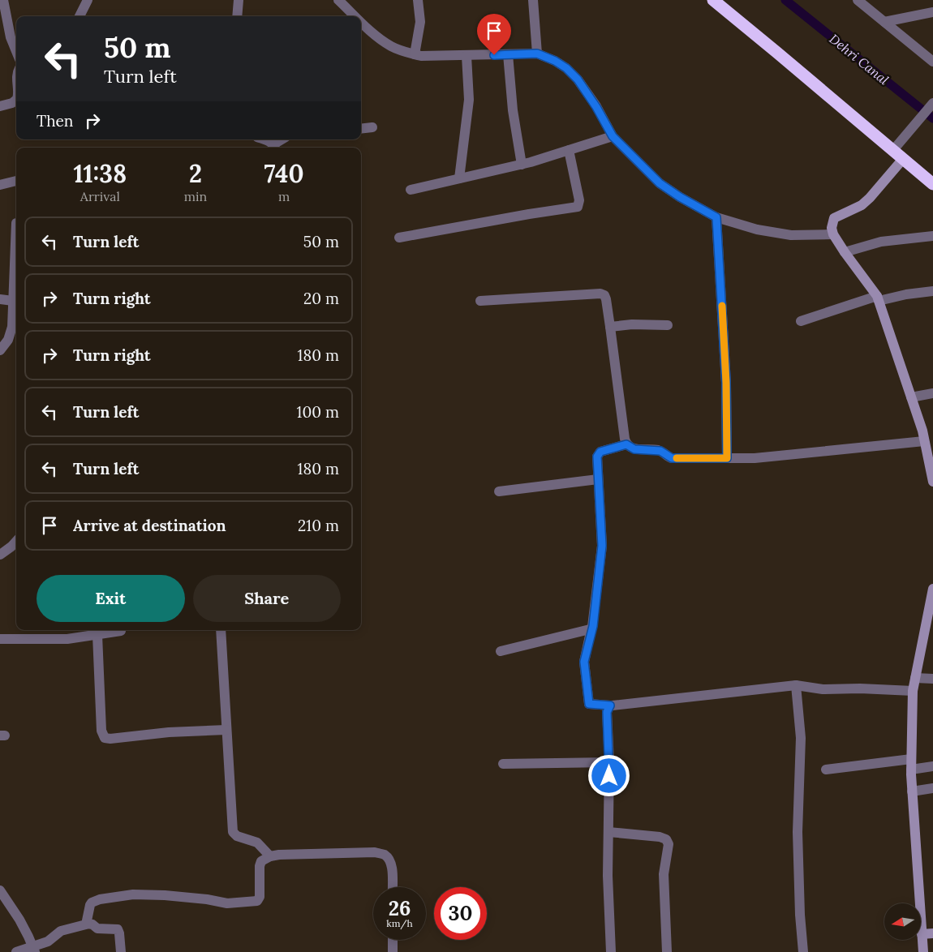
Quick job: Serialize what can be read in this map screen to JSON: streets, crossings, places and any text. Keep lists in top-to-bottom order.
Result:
{
  "water": ["Dehri Canal"],
  "north": "left",
  "page": {
    "turn": ["50 m", "Turn left"],
    "then": "Then",
    "eta": [
      "11:38",
      "Arrival",
      "2",
      "min",
      "740",
      "m"
    ],
    "list": [
      {
        "name": "Turn left",
        "value": "50 m"
      },
      {
        "name": "Turn right",
        "value": "20 m"
      },
      {
        "name": "Turn right",
        "value": "180 m"
      },
      {
        "name": "Turn left",
        "value": "100 m"
      },
      {
        "name": "Turn left",
        "value": "180 m"
      },
      {
        "name": "Arrive at destination",
        "value": "210 m"
      }
    ],
    "buttons": ["Exit", "Share"],
    "speed": "26 km/h",
    "limit": "30"
  }
}
